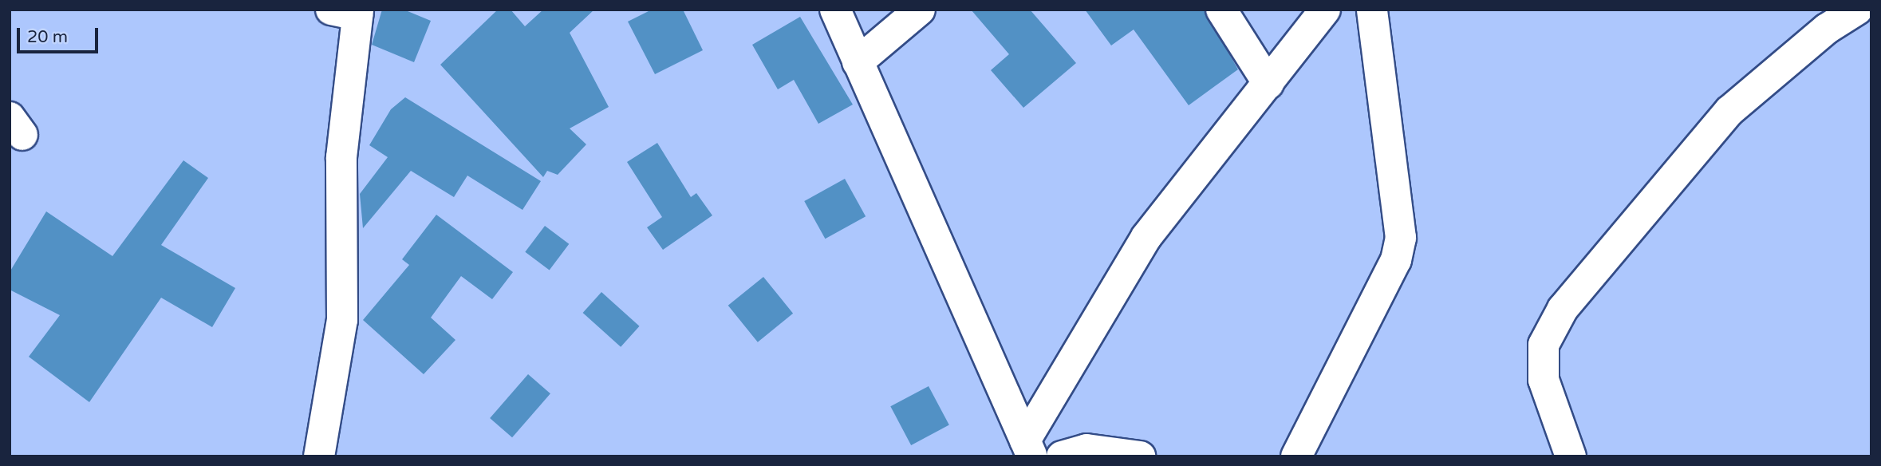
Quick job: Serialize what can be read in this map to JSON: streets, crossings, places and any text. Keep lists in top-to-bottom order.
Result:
{
  "scale_bar": "20 m"
}
